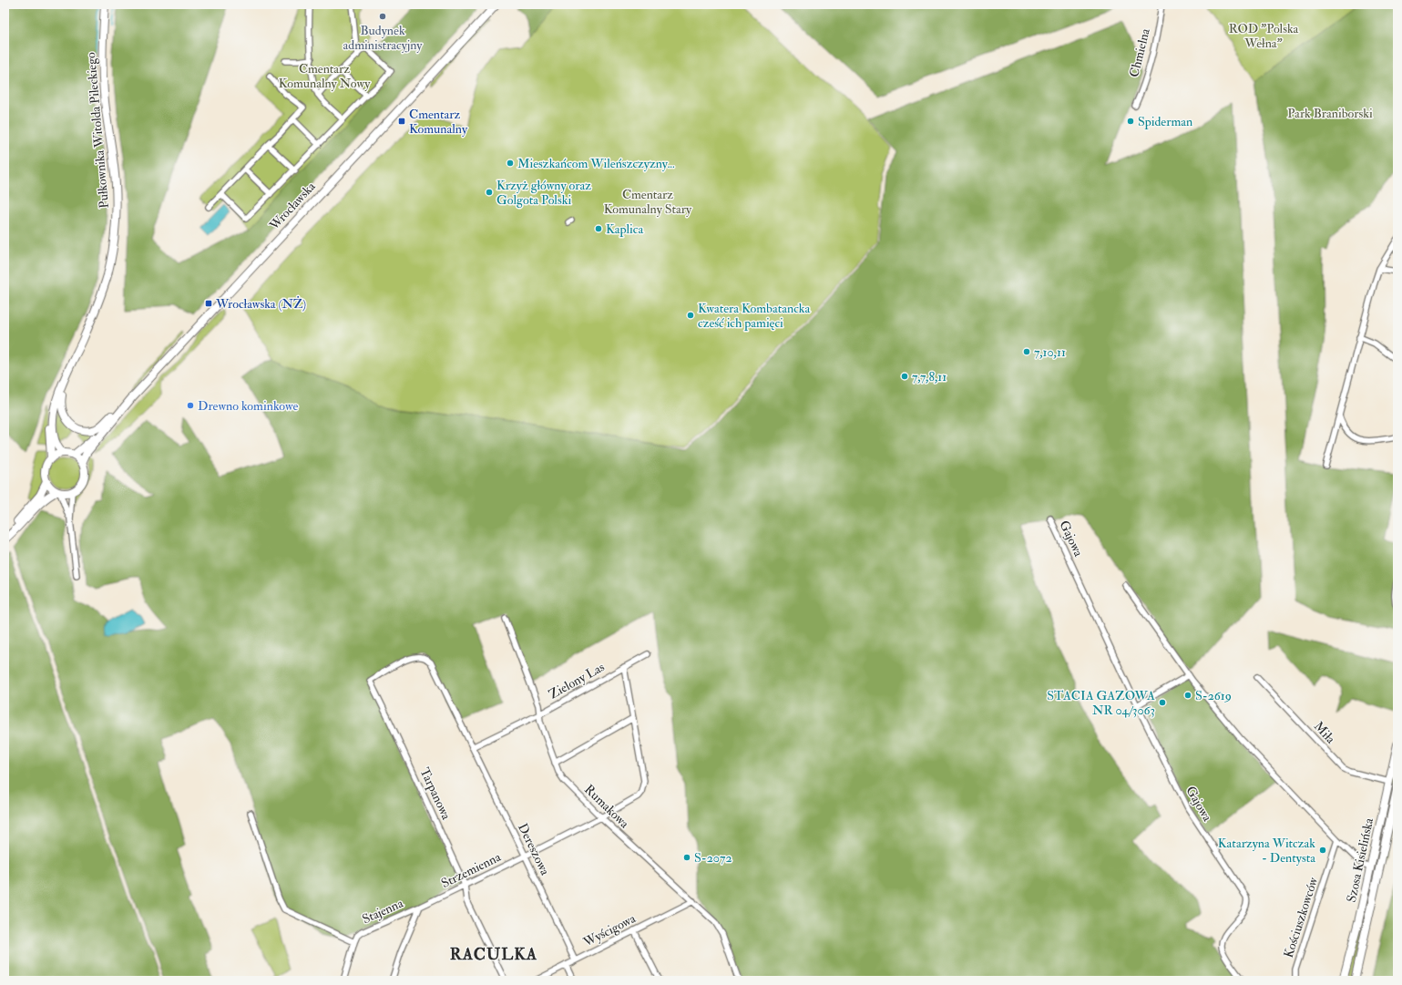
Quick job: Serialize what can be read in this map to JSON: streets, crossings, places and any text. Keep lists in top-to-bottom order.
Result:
{
  "streets": {
    "street": [
      "Chmielna",
      "Pułkownika Witolda Pileckiego",
      "Wrocławska",
      "Gajowa",
      "Zielony Las",
      "Miła",
      "Tarpanowa",
      "Rumakowa",
      "Dereszowa",
      "Szosa Kisielińska",
      "Strzemienna",
      "Stajenna",
      "Kościuszkowców",
      "Wyścigowa"
    ]
  },
  "crossings": [
    ["Pułkownika Witolda Pileckiego", "Wrocławska"],
    ["Zielony Las", "Rumakowa"],
    ["Zielony Las", "Strzemienna"],
    ["Miła", "Szosa Kisielińska"],
    ["Tarpanowa", "Dereszowa"],
    ["Tarpanowa", "Strzemienna"],
    ["Rumakowa", "Strzemienna"],
    ["Rumakowa", "Wyścigowa"],
    ["Dereszowa", "Strzemienna"],
    ["Dereszowa", "Wyścigowa"],
    ["Strzemienna", "Stajenna"]
  ],
  "districts": ["RACULKA"],
  "parks": [
    "ROD \"Polska Wełna\"",
    "Cmentarz Komunalny Nowy",
    "Park Braniborski",
    "Cmentarz Komunalny Stary"
  ],
  "places": {
    "other": [
      "Budynek administracyjny",
      "Spiderman",
      "Mieszkańcom Wileńszczyzny...",
      "Krzyż główny oraz Golgota Polski",
      "Kaplica",
      "Kwatera Kombatancka cześć ich pamięci",
      "7,10,11",
      "7,7,8,11",
      "Drewno kominkowe",
      "S-2619",
      "STACIA GAZOWA NR 04/3063",
      "Katarzyna Witczak - Dentysta",
      "S-2072"
    ],
    "transit": ["Cmentarz Komunalny", "Wrocławska (NŻ)"]
  }
}
